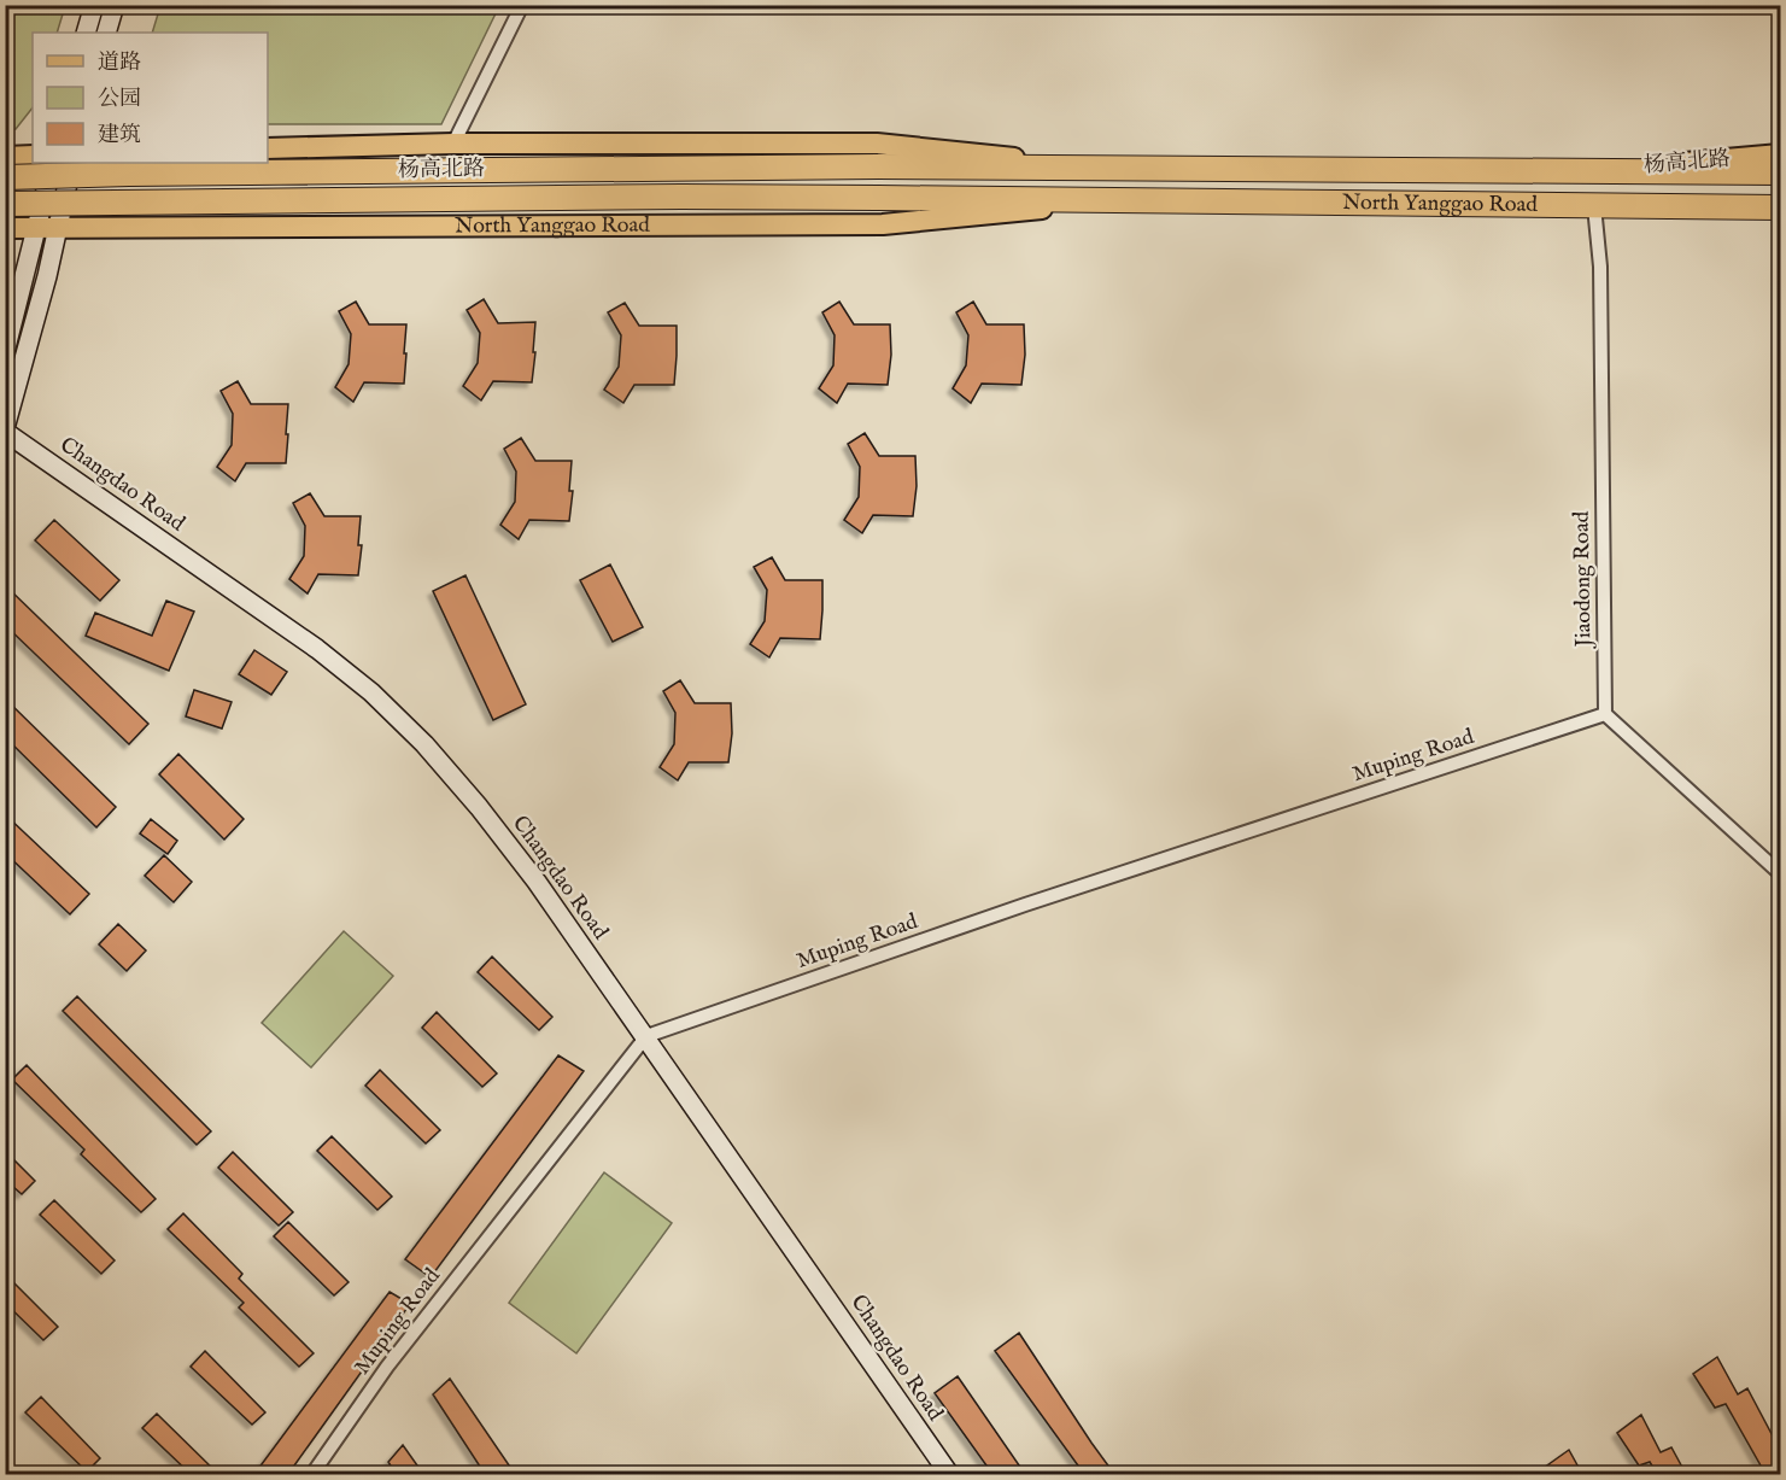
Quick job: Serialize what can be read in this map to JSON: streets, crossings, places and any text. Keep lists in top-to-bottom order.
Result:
{
  "streets": {
    "highway": ["杨高北路", "North Yanggao Road"],
    "street": ["Changdao Road", "Jiaodong Road", "Muping Road"]
  },
  "crossings": [
    ["杨高北路", "North Yanggao Road"],
    ["North Yanggao Road", "Jiaodong Road"],
    ["Changdao Road", "Muping Road"],
    ["Jiaodong Road", "Muping Road"]
  ],
  "legend": ["道路", "公园", "建筑"]
}
